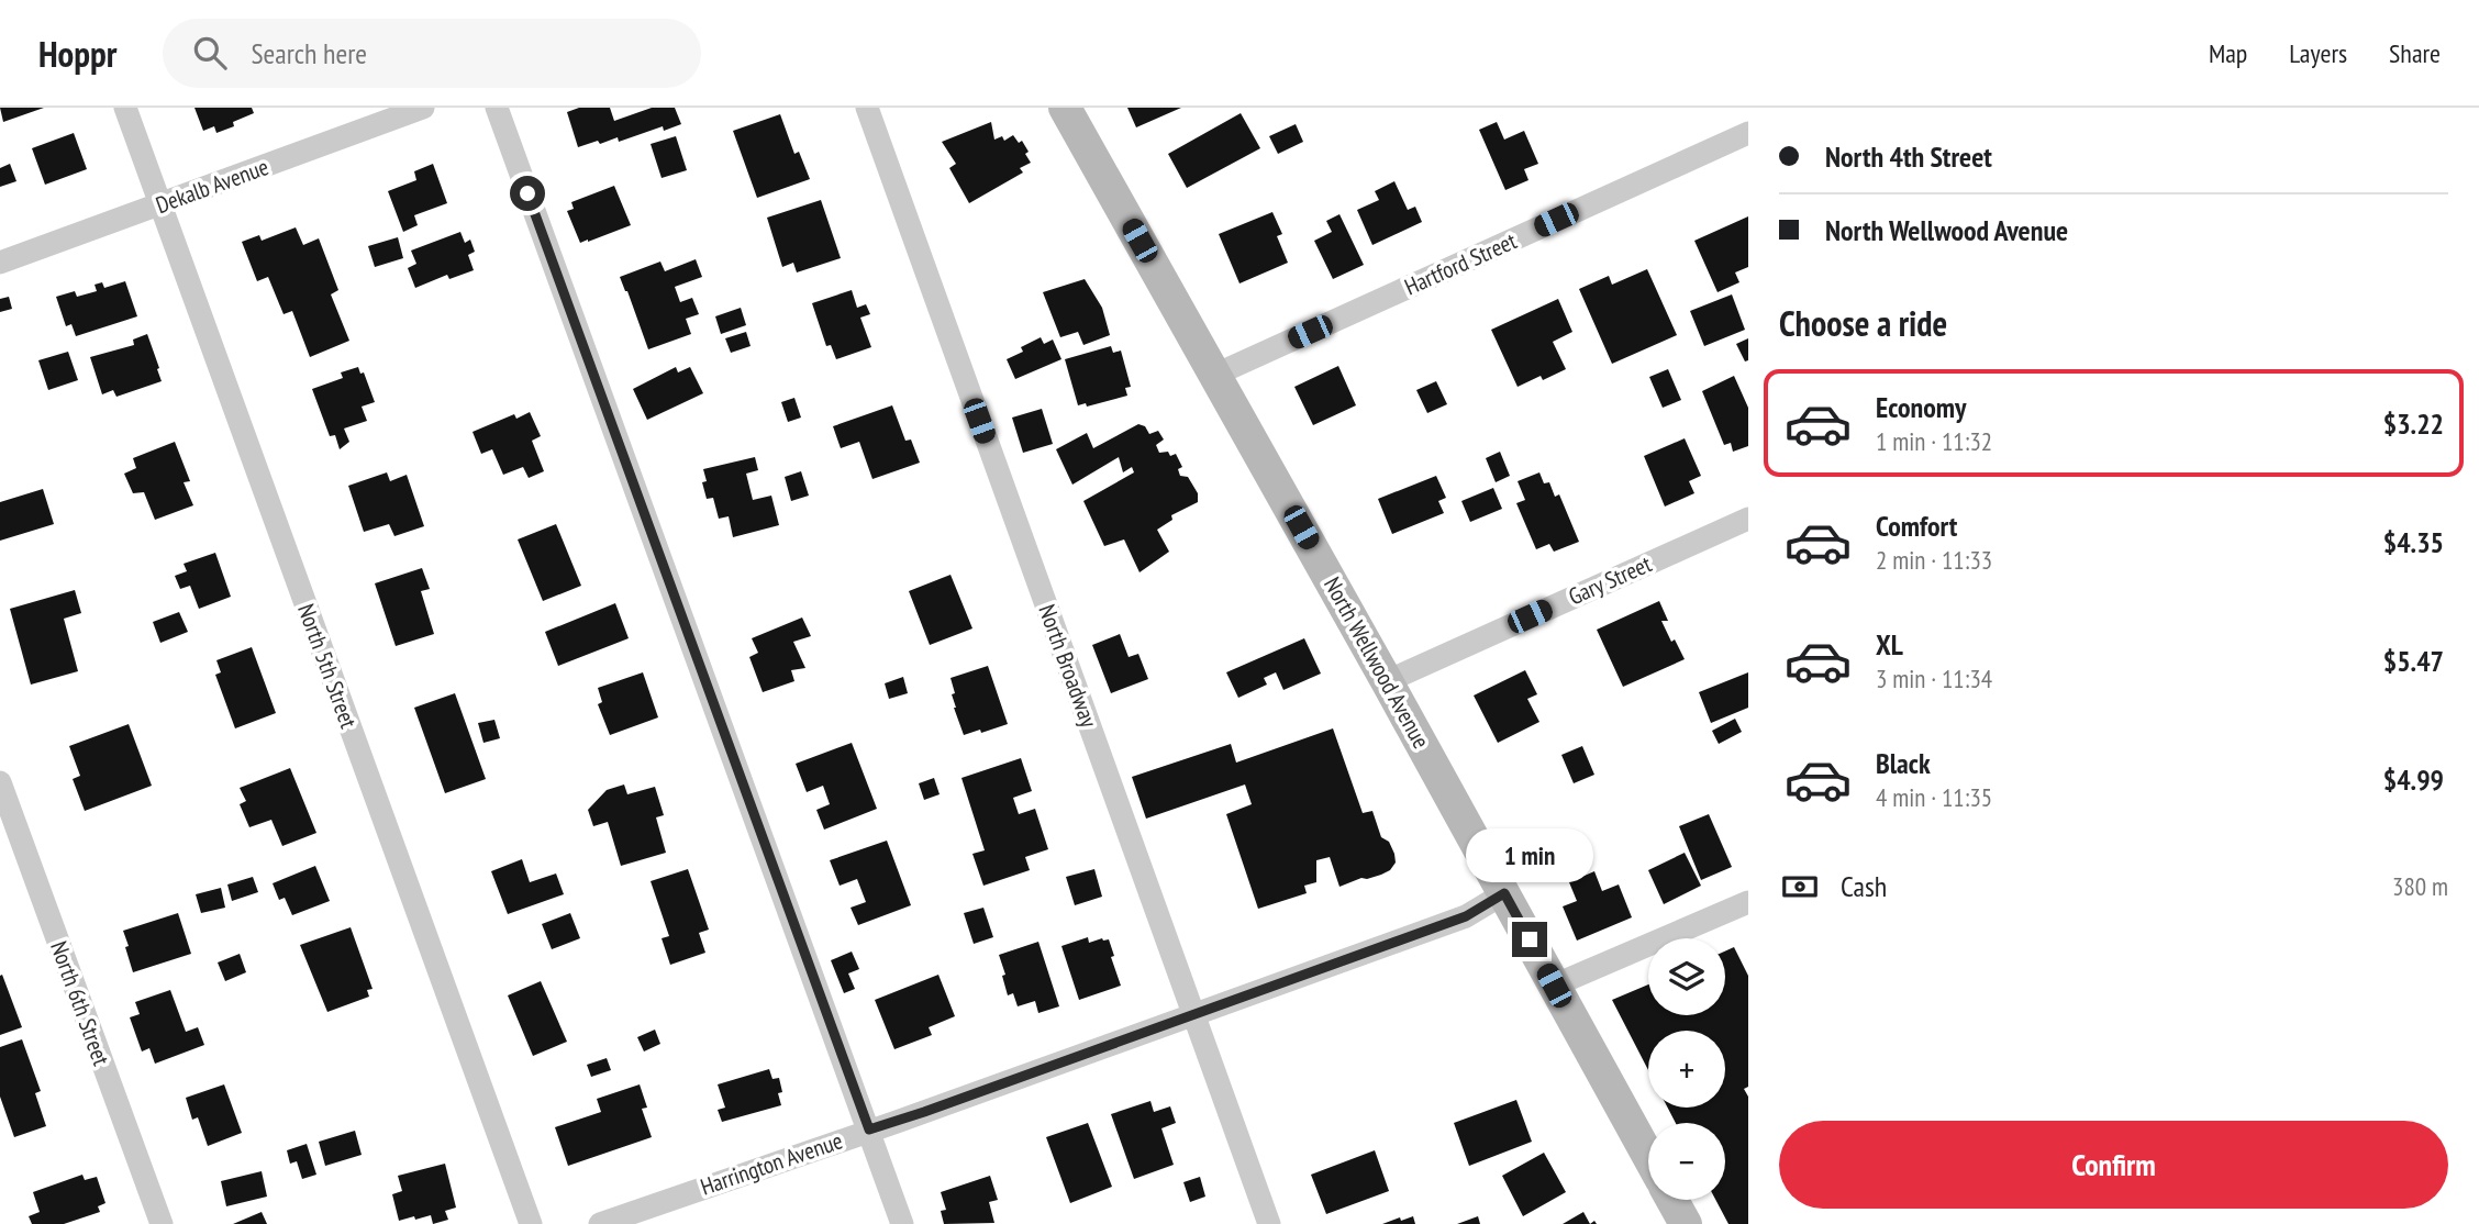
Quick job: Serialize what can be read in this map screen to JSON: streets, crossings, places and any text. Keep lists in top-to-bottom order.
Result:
{
  "streets": {
    "main road": ["North Wellwood Avenue"],
    "street": [
      "Dekalb Avenue",
      "Hartford Street",
      "Gary Street",
      "North 5th Street",
      "North Broadway",
      "North 6th Street",
      "Harrington Avenue"
    ]
  },
  "crossings": [
    ["Dekalb Avenue", "North 5th Street"],
    ["Hartford Street", "North Wellwood Avenue"],
    ["Gary Street", "North Wellwood Avenue"],
    ["North Wellwood Avenue", "Harrington Avenue"],
    ["North Broadway", "Harrington Avenue"]
  ],
  "page": {
    "header": "Hoppr",
    "search": "Search here",
    "nav": ["Map", "Layers", "Share"],
    "banner": ["North 4th Street", "North Wellwood Avenue"],
    "heading": "Choose a ride",
    "list": [
      {
        "name": "Economy",
        "note": "1 min · 11:32",
        "value": "$3.22"
      },
      {
        "name": "Comfort",
        "note": "2 min · 11:33",
        "value": "$4.35"
      },
      {
        "name": "XL",
        "note": "3 min · 11:34",
        "value": "$5.47"
      },
      {
        "name": "Black",
        "note": "4 min · 11:35",
        "value": "$4.99"
      }
    ],
    "bubble": "1 min",
    "pay": ["Cash", "380 m"],
    "map_buttons": ["+", "−"],
    "buttons": "Confirm"
  }
}
